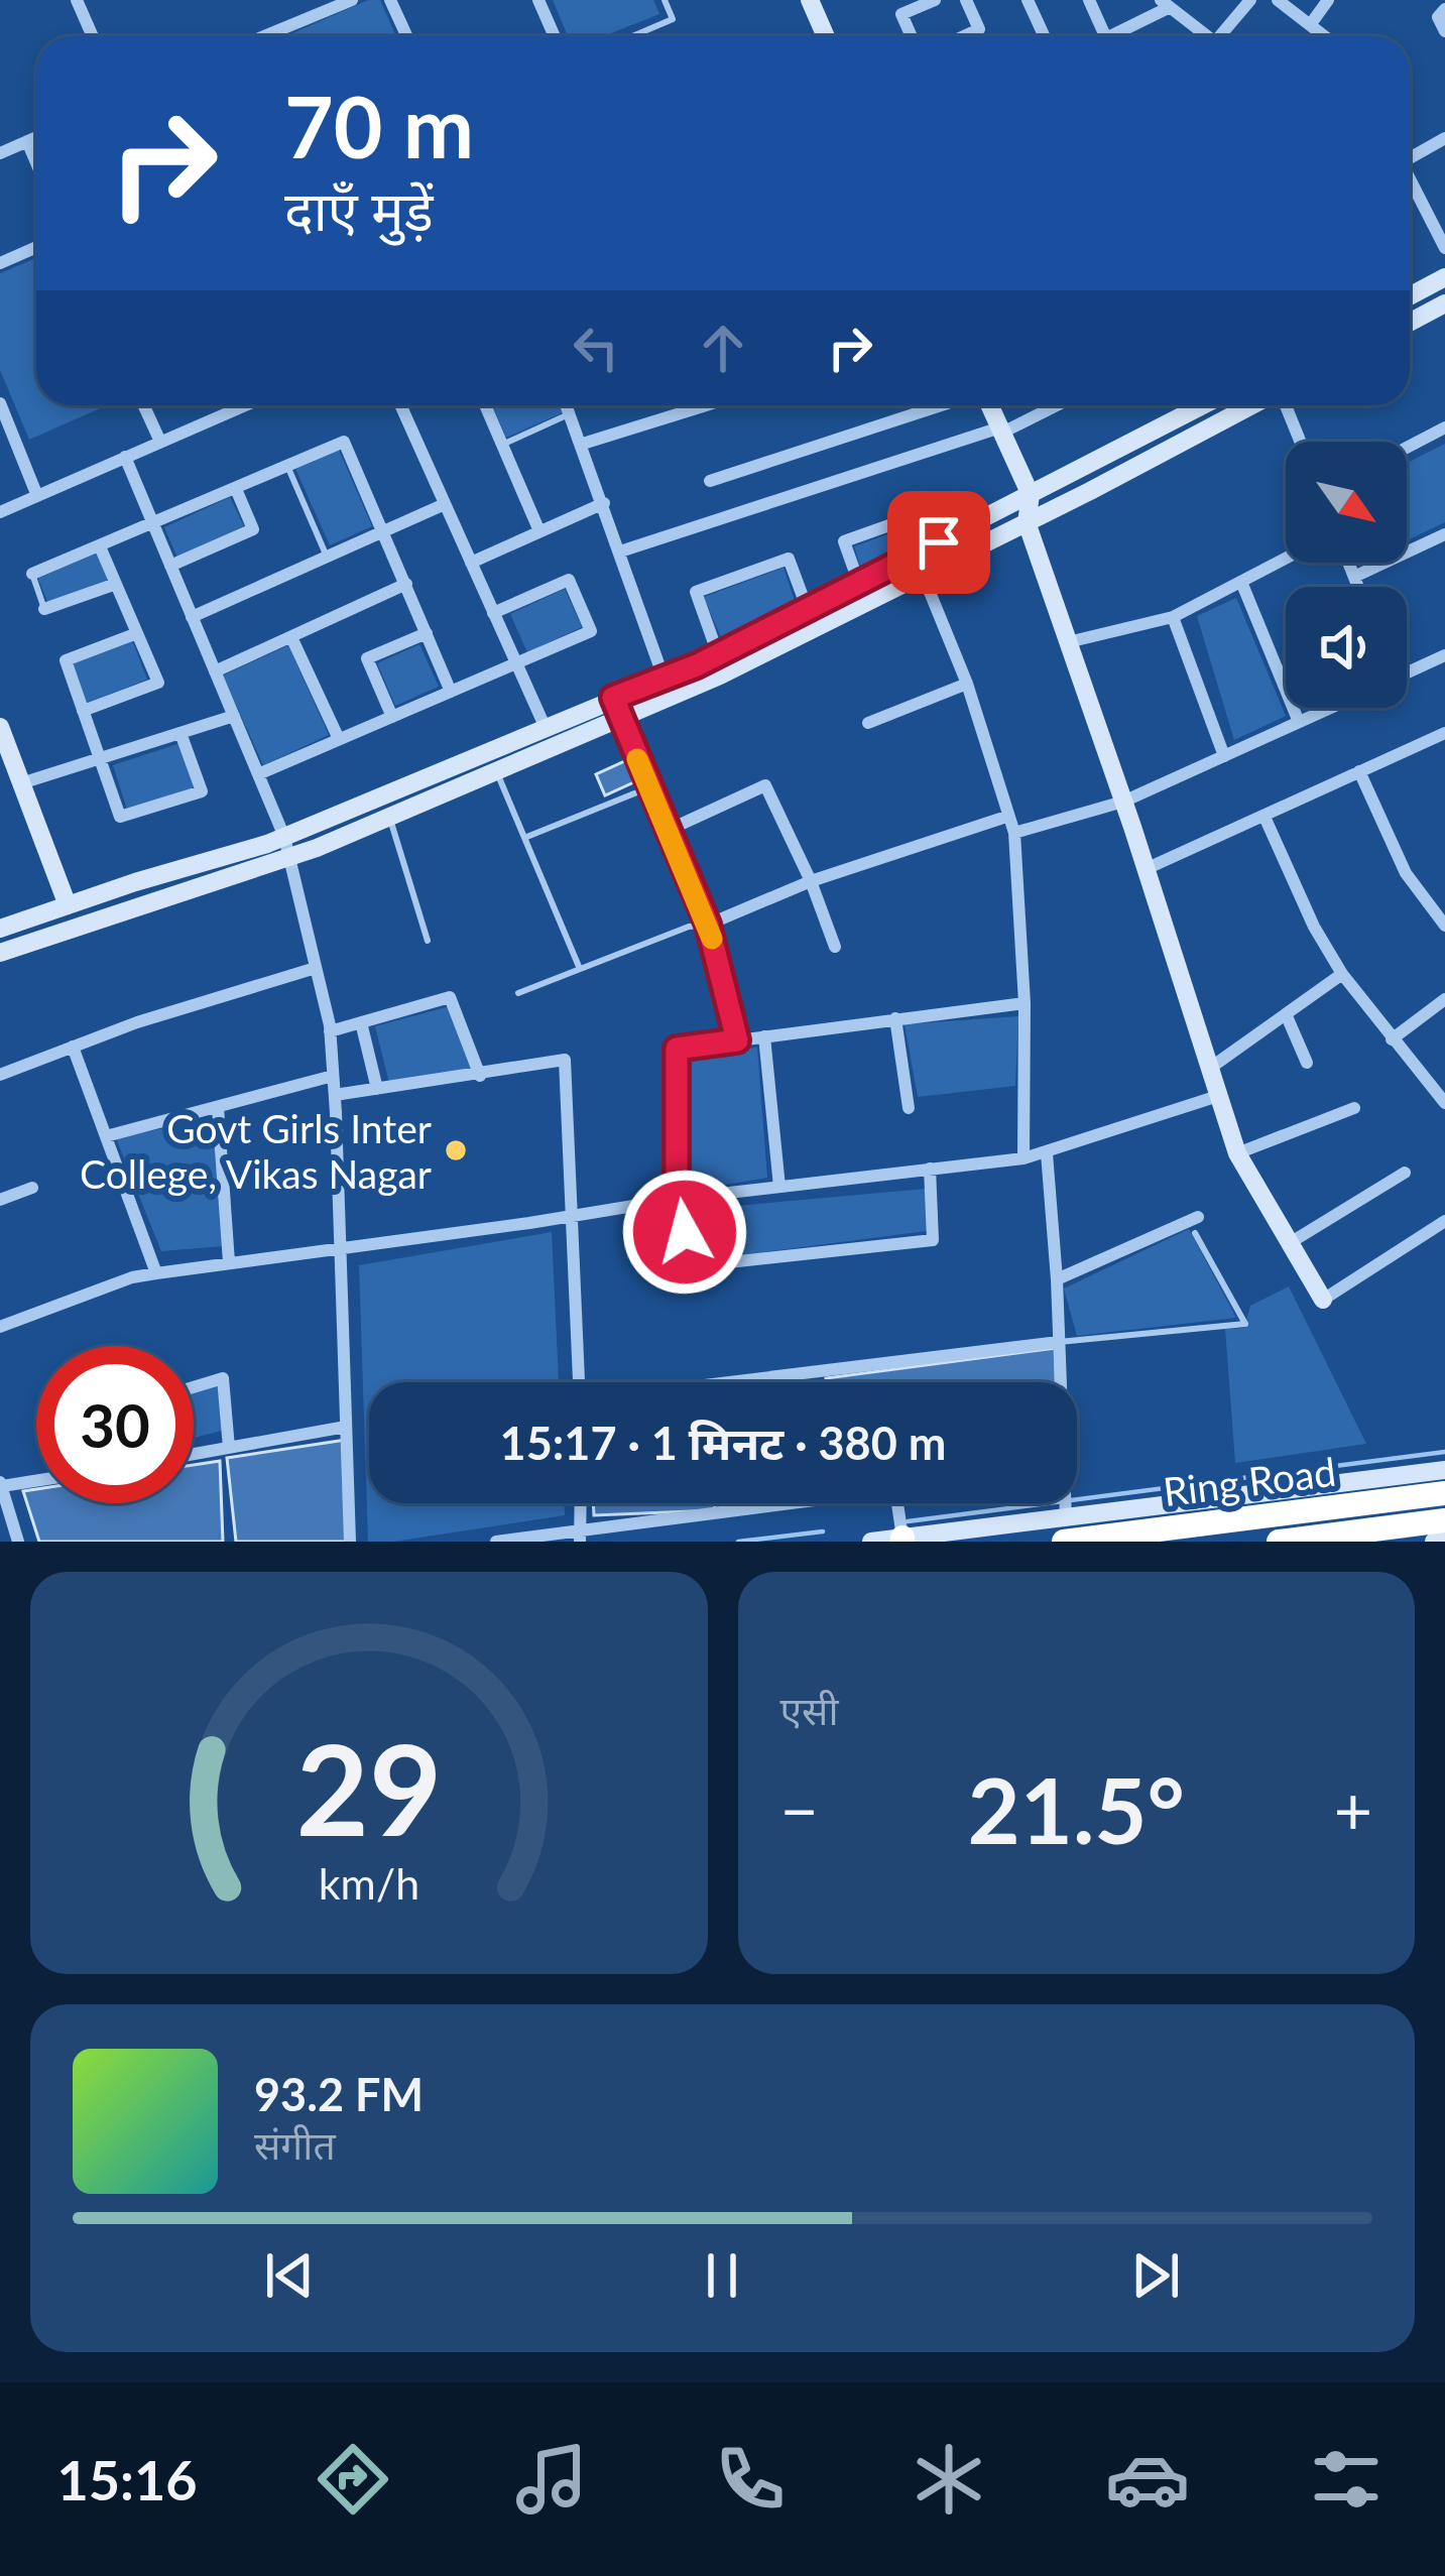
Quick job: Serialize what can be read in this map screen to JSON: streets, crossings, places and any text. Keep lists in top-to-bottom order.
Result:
{
  "streets": {
    "highway": ["Ring Road"]
  },
  "places": ["Govt Girls Inter College, Vikas Nagar"],
  "north": "bottom right",
  "page": {
    "turn": ["70 m", "दाएँ मुड़ें"],
    "limit": "30",
    "trip": "15:17 · 1 मिनट · 380 m",
    "tile": "एसी",
    "heat": ["−", "21.5°", "+"],
    "song": ["93.2 FM", "संगीत"],
    "tabs": "15:16",
    "gauge": ["29", "km/h"]
  }
}
